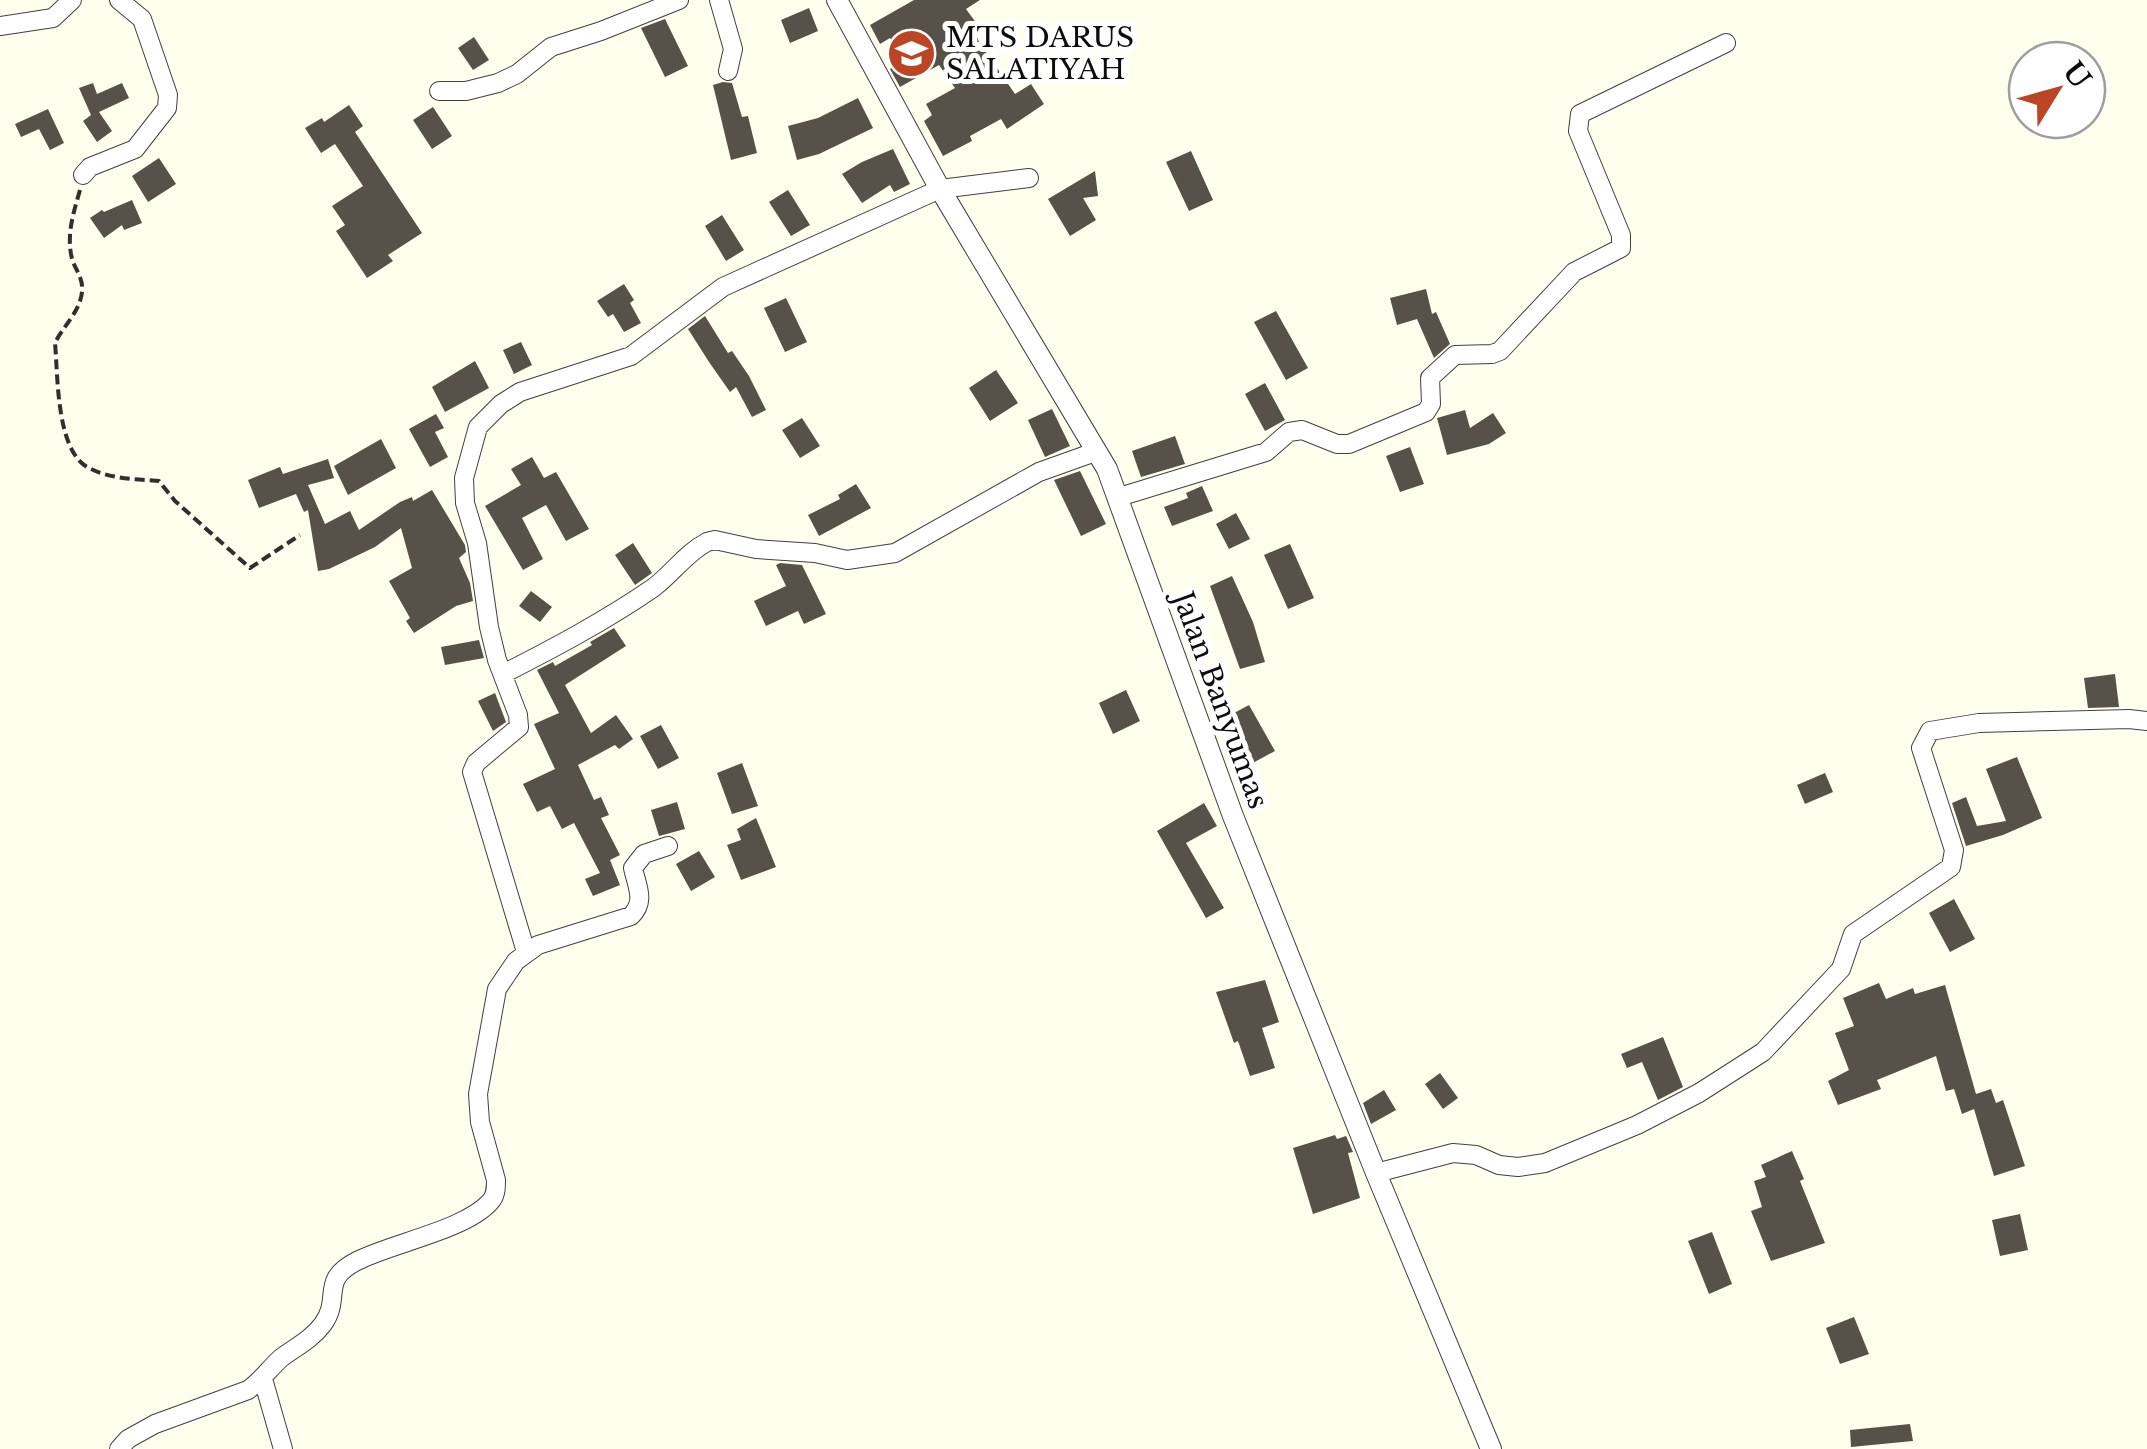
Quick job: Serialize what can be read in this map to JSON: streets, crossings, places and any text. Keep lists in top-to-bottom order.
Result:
{
  "streets": {
    "street": ["Jalan Banyumas"]
  },
  "places": {
    "school or university": ["MTS DARUS SALATIYAH"]
  },
  "north": "top right"
}
